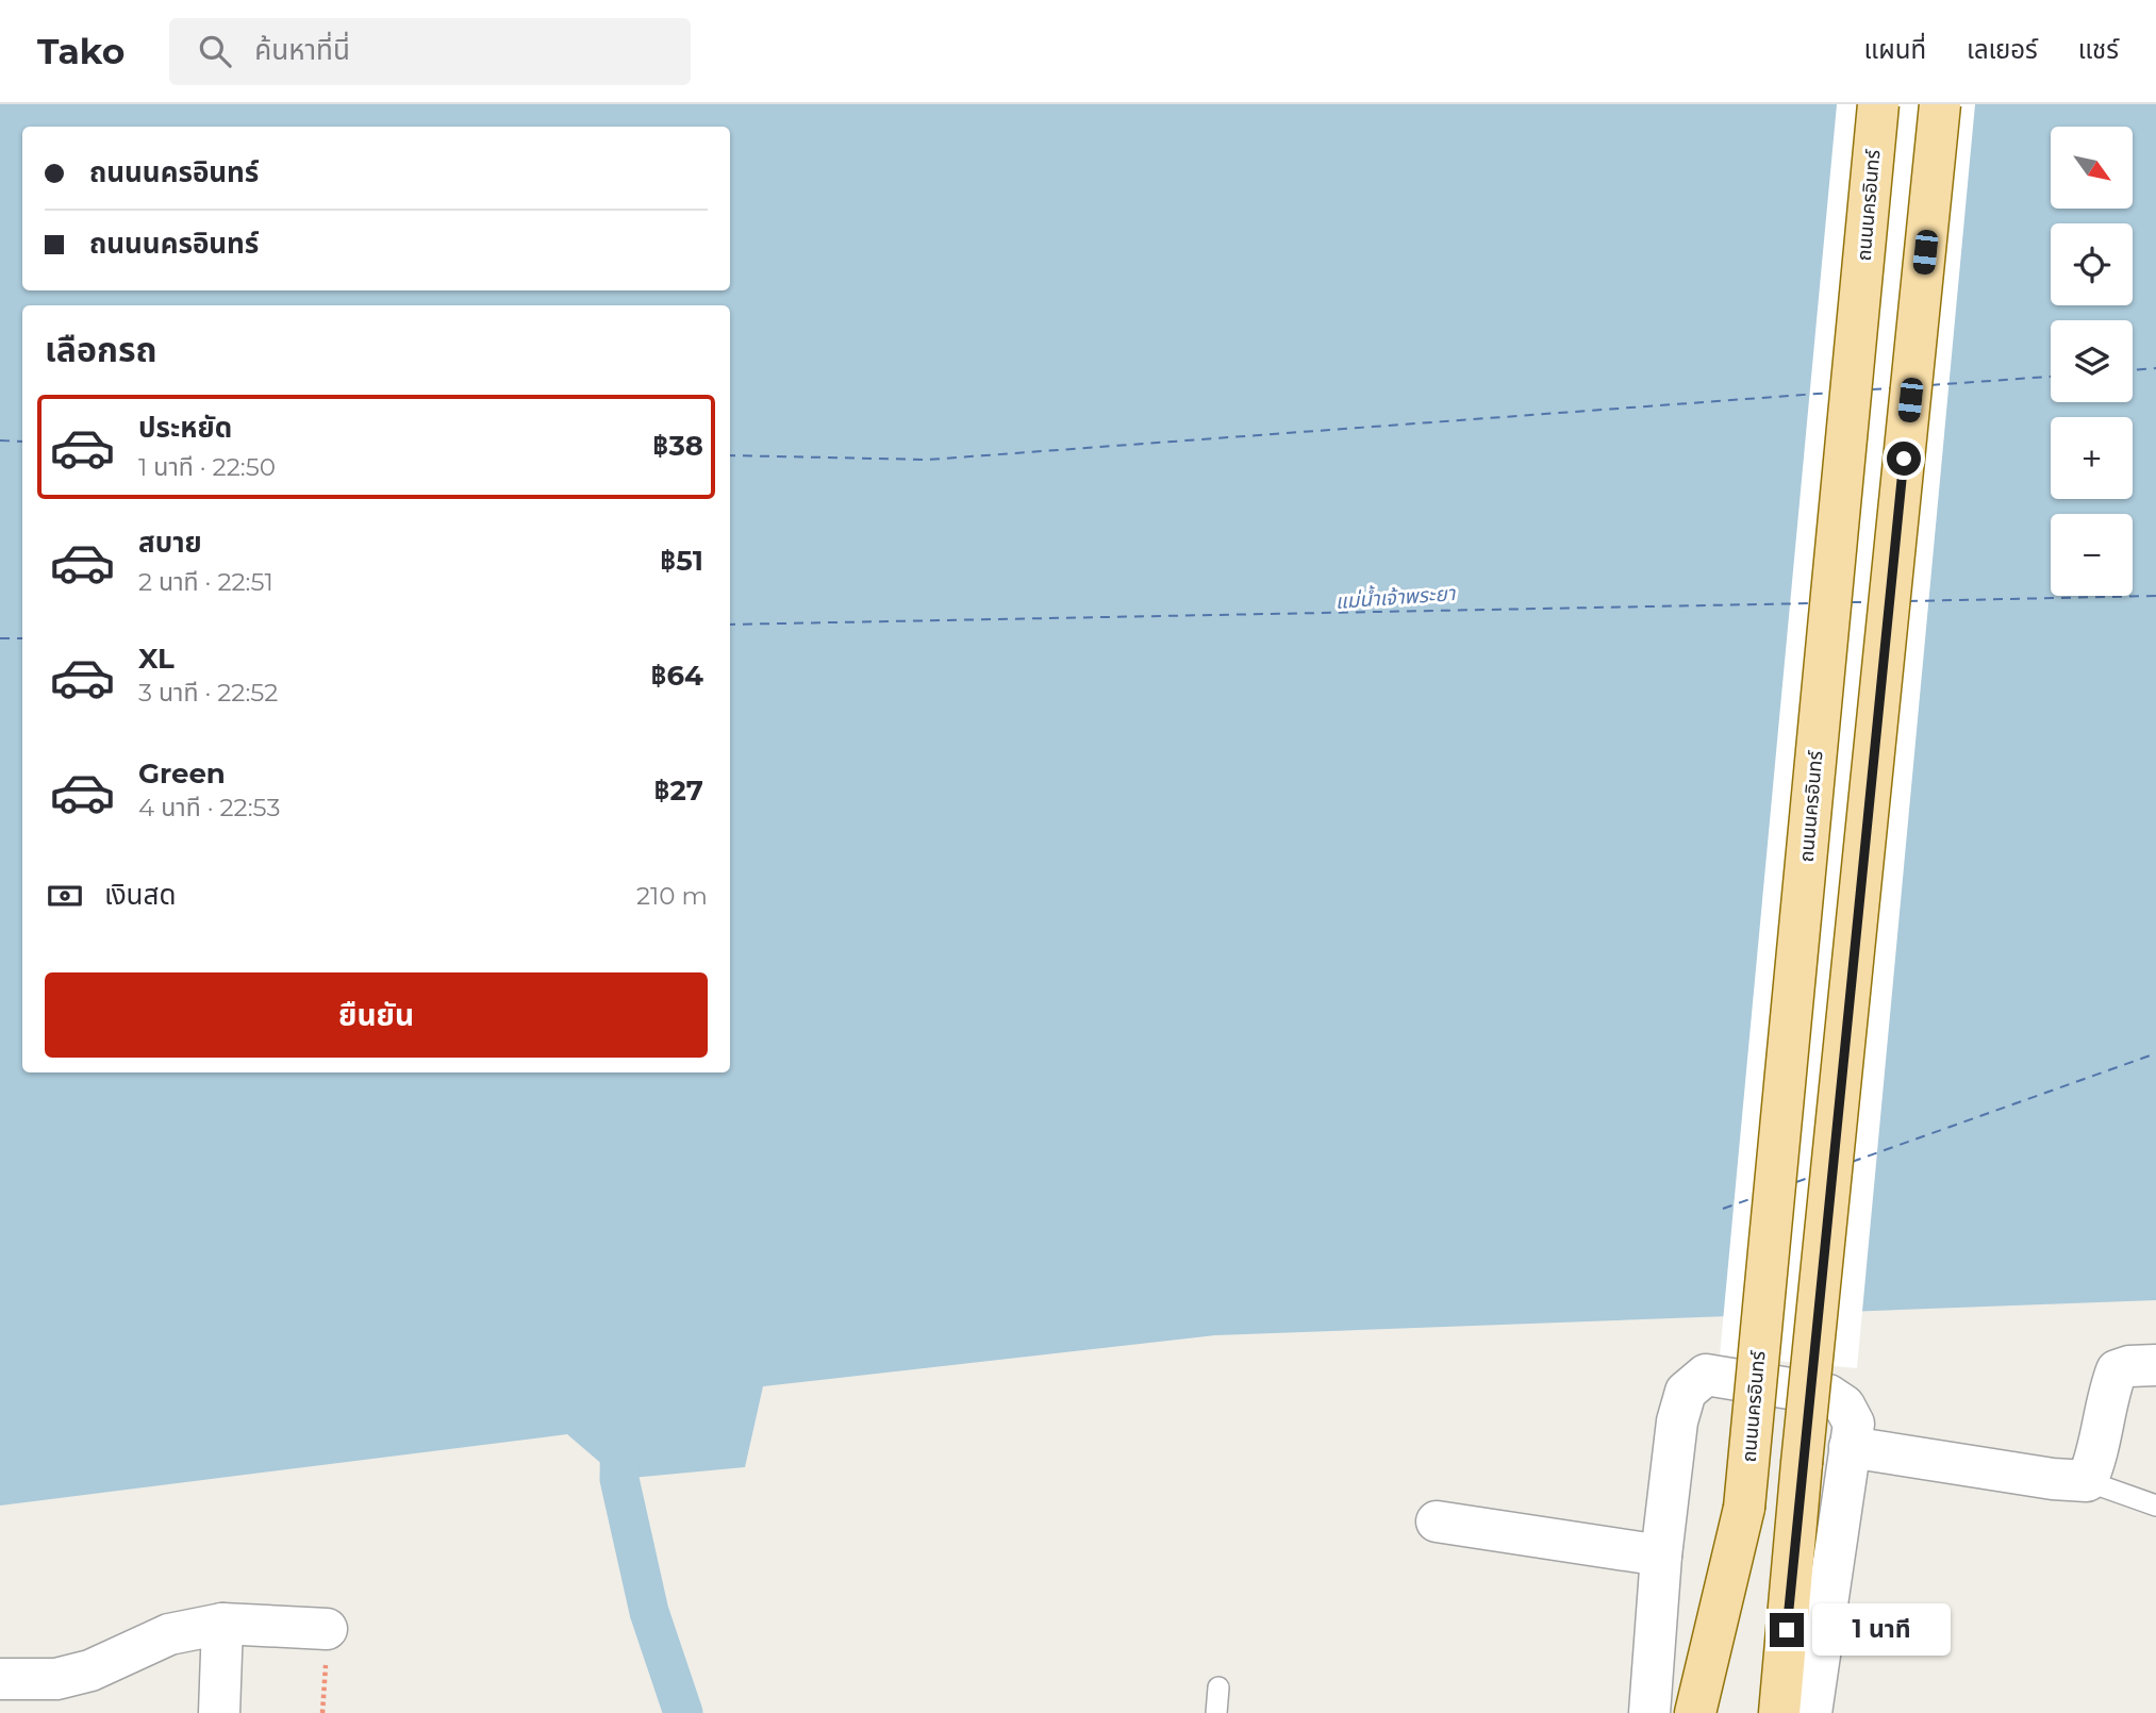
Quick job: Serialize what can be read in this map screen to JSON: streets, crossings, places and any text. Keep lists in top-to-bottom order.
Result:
{
  "streets": {
    "main road": ["ถนนนครอินทร์"]
  },
  "water": ["แม่น้ำเจ้าพระยา"],
  "north": "bottom right",
  "page": {
    "header": "Tako",
    "search": "ค้นหาที่นี่",
    "nav": ["แผนที่", "เลเยอร์", "แชร์"],
    "map_buttons": ["+", "−"],
    "banner": ["ถนนนครอินทร์", "ถนนนครอินทร์"],
    "heading": "เลือกรถ",
    "list": [
      {
        "name": "ประหยัด",
        "note": "1 นาที · 22:50",
        "value": "฿38"
      },
      {
        "name": "สบาย",
        "note": "2 นาที · 22:51",
        "value": "฿51"
      },
      {
        "name": "XL",
        "note": "3 นาที · 22:52",
        "value": "฿64"
      },
      {
        "name": "Green",
        "note": "4 นาที · 22:53",
        "value": "฿27"
      }
    ],
    "pay": ["เงินสด", "210 m"],
    "buttons": "ยืนยัน",
    "bubble": "1 นาที"
  }
}
